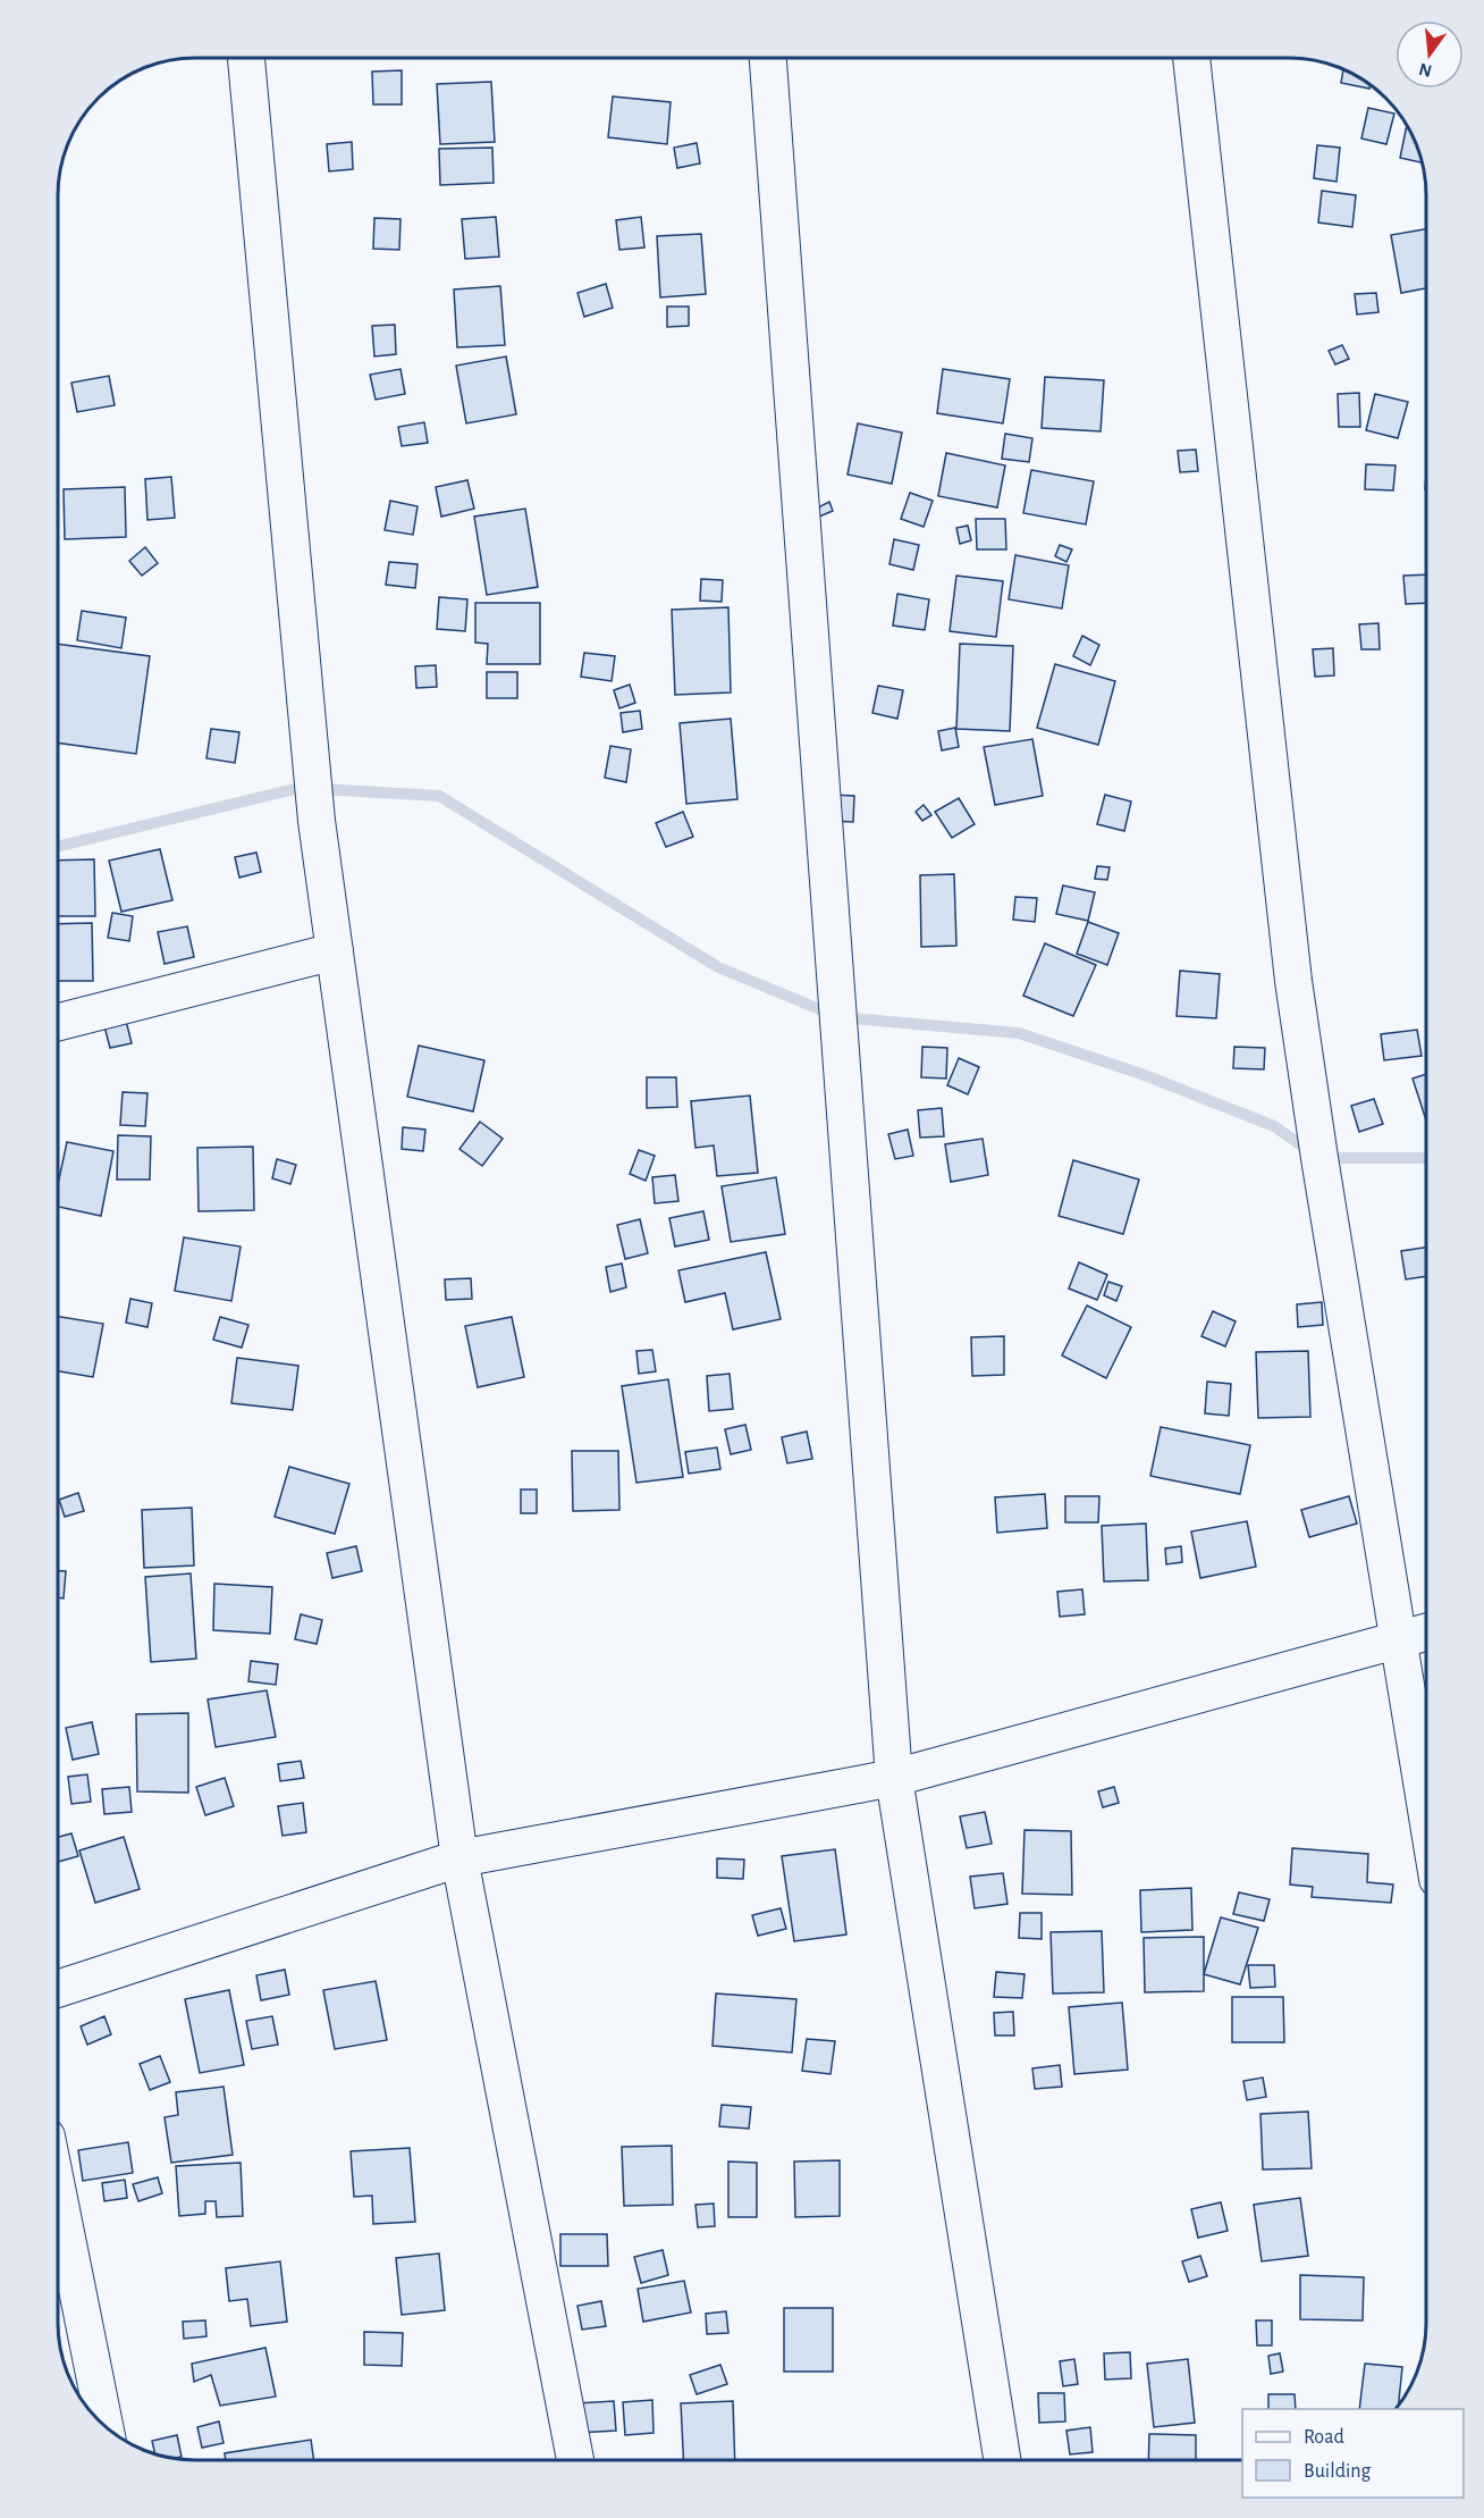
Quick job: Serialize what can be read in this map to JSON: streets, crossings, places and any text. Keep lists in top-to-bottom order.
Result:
{
  "legend": ["Road", "Building"],
  "north": "bottom"
}
